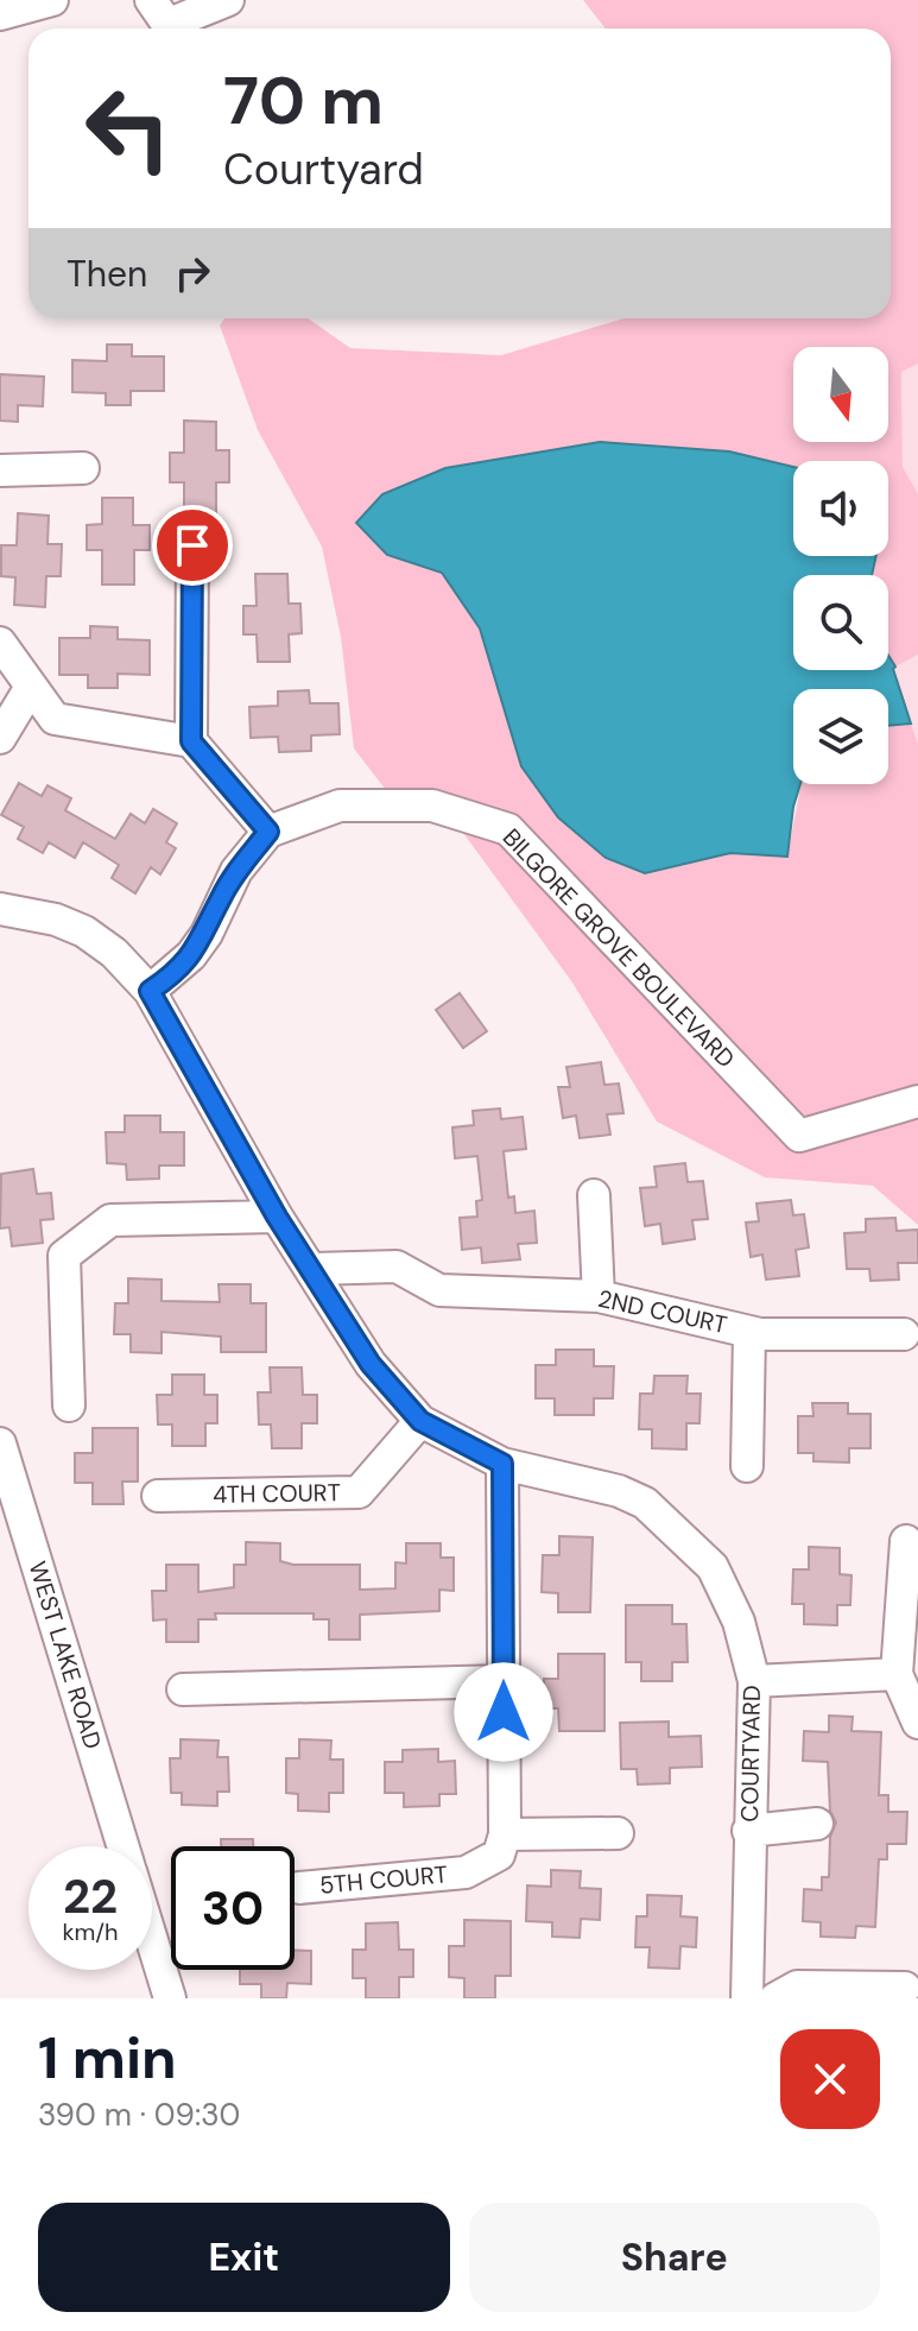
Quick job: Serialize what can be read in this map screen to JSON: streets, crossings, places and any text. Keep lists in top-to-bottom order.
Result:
{
  "streets": {
    "street": [
      "BILGORE GROVE BOULEVARD",
      "2ND COURT",
      "4TH COURT",
      "WEST LAKE ROAD",
      "COURTYARD",
      "5TH COURT"
    ]
  },
  "crossings": [
    ["2ND COURT", "COURTYARD"],
    ["4TH COURT", "COURTYARD"]
  ],
  "north": "bottom",
  "page": {
    "turn": ["70 m", "Courtyard"],
    "then": "Then",
    "speed": "22 km/h",
    "limit": "30",
    "heading": ["1 min", "390 m · 09:30"],
    "buttons": ["Exit", "Share"]
  }
}
